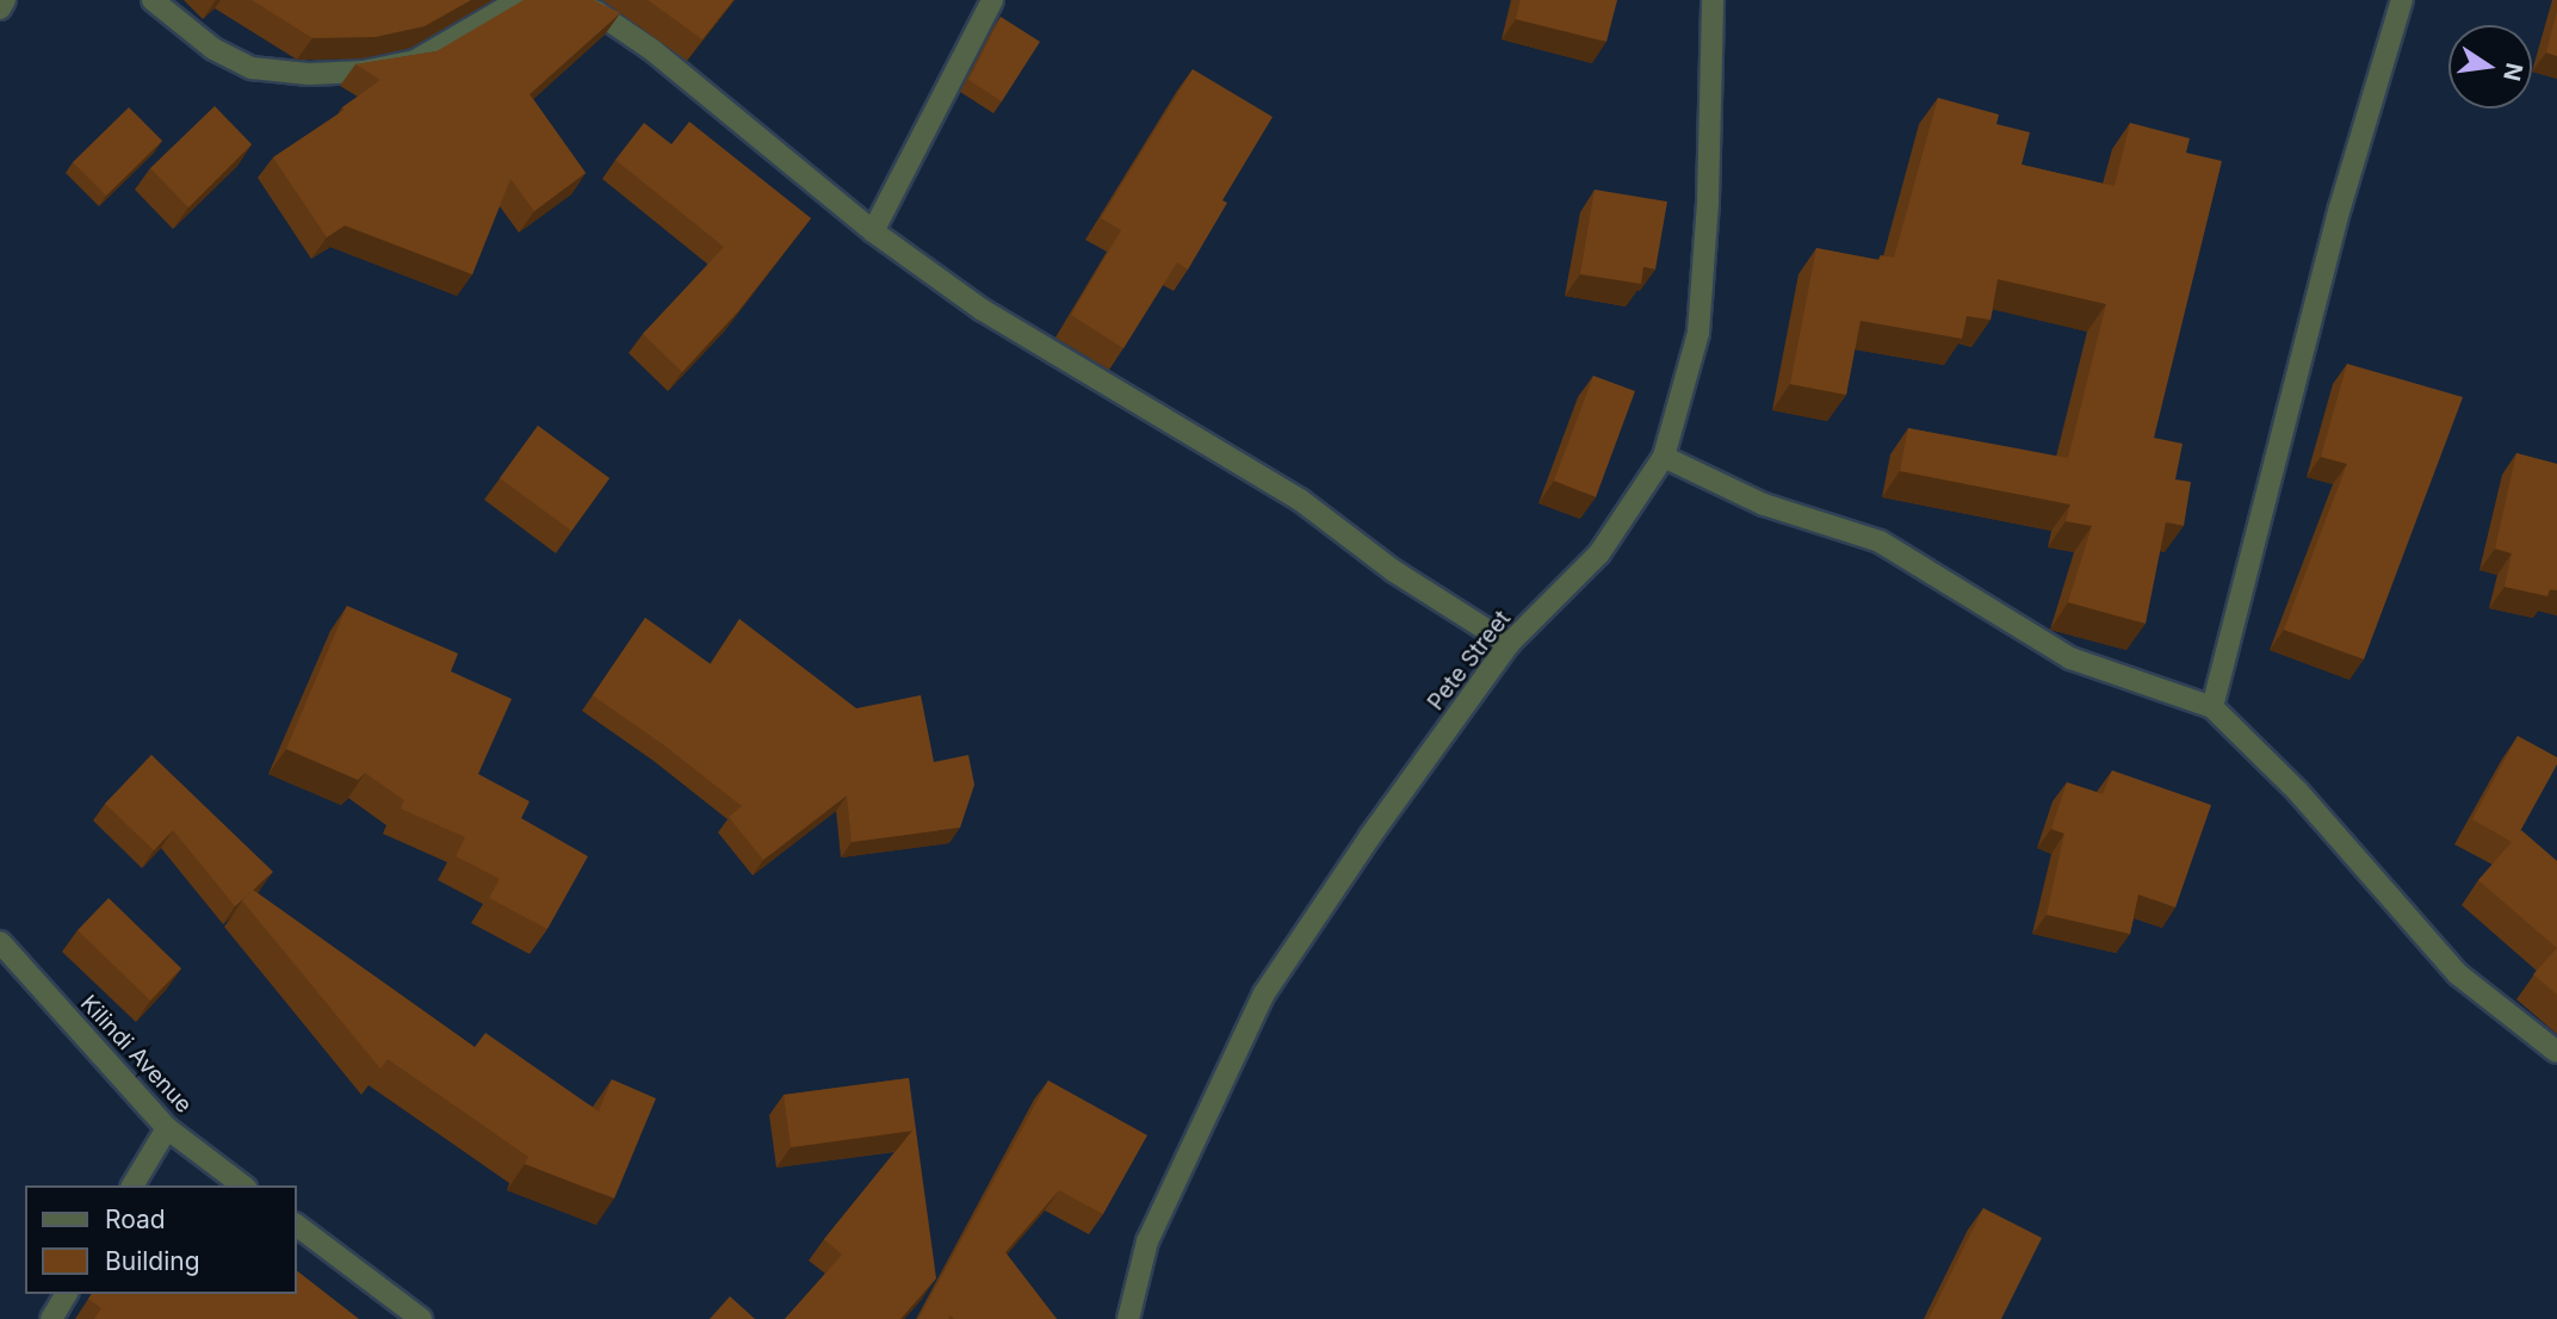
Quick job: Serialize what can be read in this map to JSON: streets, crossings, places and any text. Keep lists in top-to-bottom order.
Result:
{
  "streets": {
    "street": ["Pete Street", "Kilindi Avenue"]
  },
  "legend": ["Road", "Building"],
  "north": "right"
}
